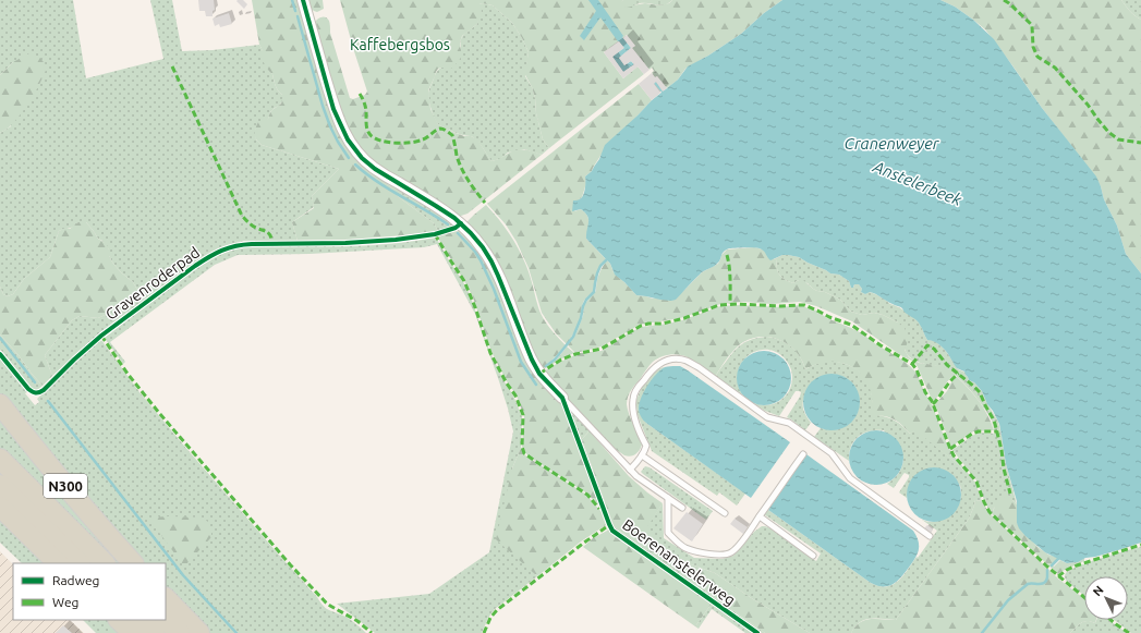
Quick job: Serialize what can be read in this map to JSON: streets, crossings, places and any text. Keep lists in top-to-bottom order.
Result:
{
  "streets": {
    "highway": ["N300"],
    "cycle path": ["Gravenroderpad", "Boerenanstelerweg"]
  },
  "water": ["Cranenweyer", "Anstelerbeek"],
  "parks": ["Kaffebergsbos"],
  "legend": ["Radweg", "Weg"],
  "north": "top left"
}
